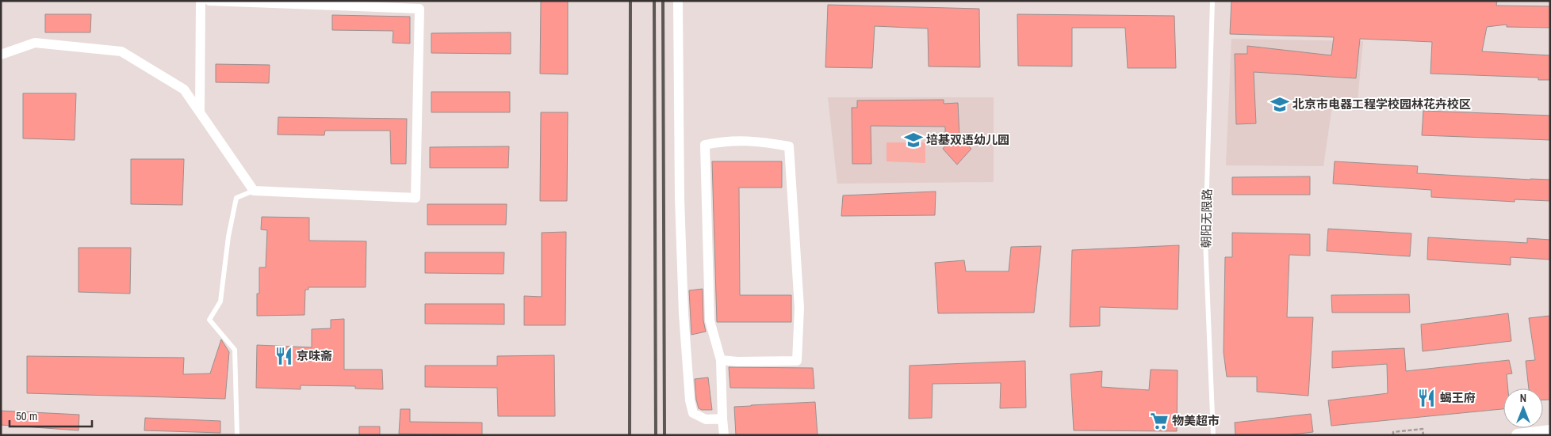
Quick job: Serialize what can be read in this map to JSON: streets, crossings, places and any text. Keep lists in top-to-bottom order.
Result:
{
  "streets": {
    "lane": ["朝阳无限路"]
  },
  "places": {
    "school or university": ["北京市电器工程学校园林花卉校区", "培基双语幼儿园"],
    "restaurant": ["京味斋", "蝎王府"],
    "supermarket": ["物美超市"]
  },
  "scale_bar": "50 m",
  "north": "top"
}
